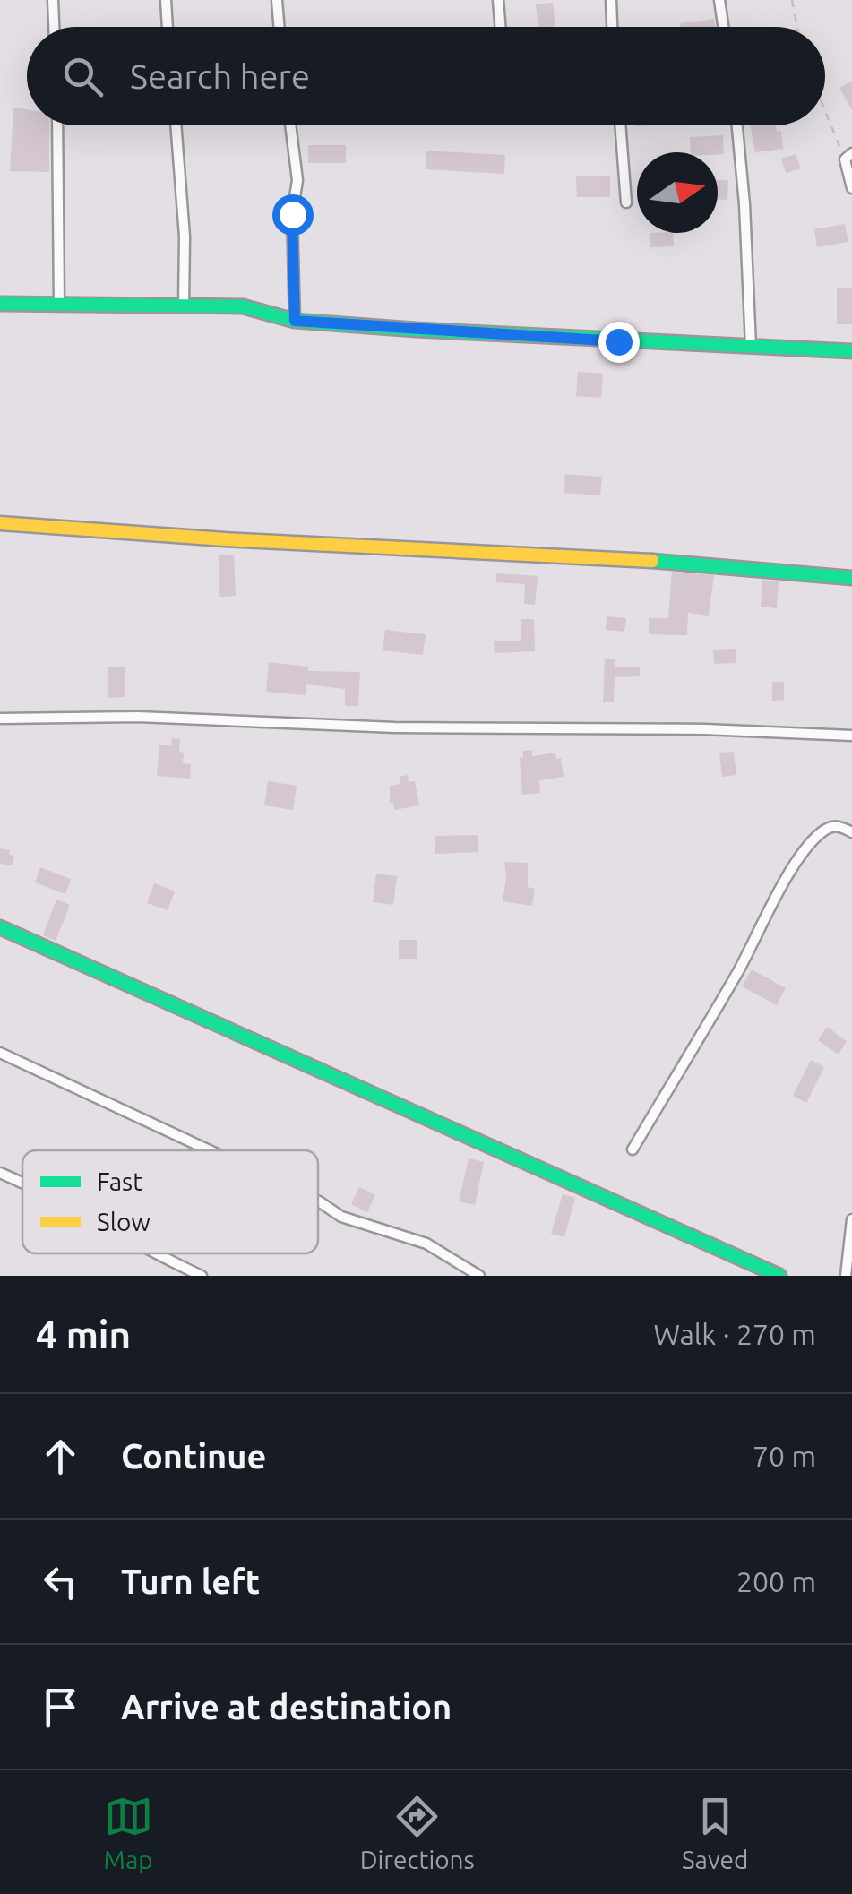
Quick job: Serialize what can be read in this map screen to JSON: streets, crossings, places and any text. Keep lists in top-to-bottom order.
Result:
{
  "legend": ["Fast", "Slow"],
  "north": "right",
  "page": {
    "search": "Search here",
    "heading": ["4 min", "Walk · 270 m"],
    "list": [
      ["Continue", "70 m"],
      ["Turn left", "200 m"],
      "Arrive at destination"
    ],
    "nav": ["Map", "Directions", "Saved"]
  }
}
